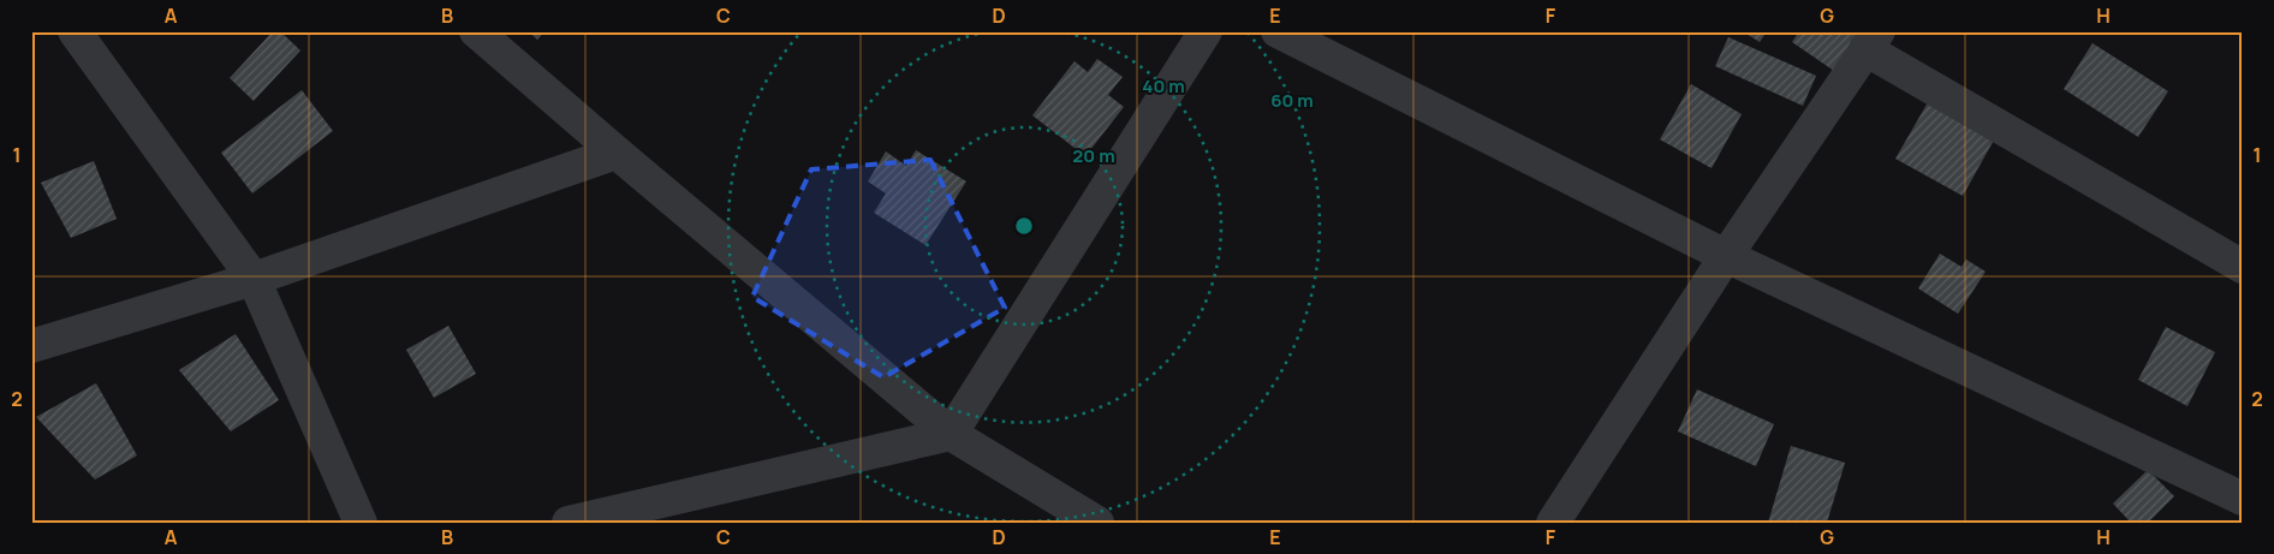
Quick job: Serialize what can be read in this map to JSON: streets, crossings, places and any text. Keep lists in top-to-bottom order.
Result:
{
  "grid": {
    "columns": [
      "A",
      "B",
      "C",
      "D",
      "E",
      "F",
      "G",
      "H"
    ],
    "rows": ["1", "2"]
  },
  "rings": ["40 m", "60 m", "20 m"]
}
